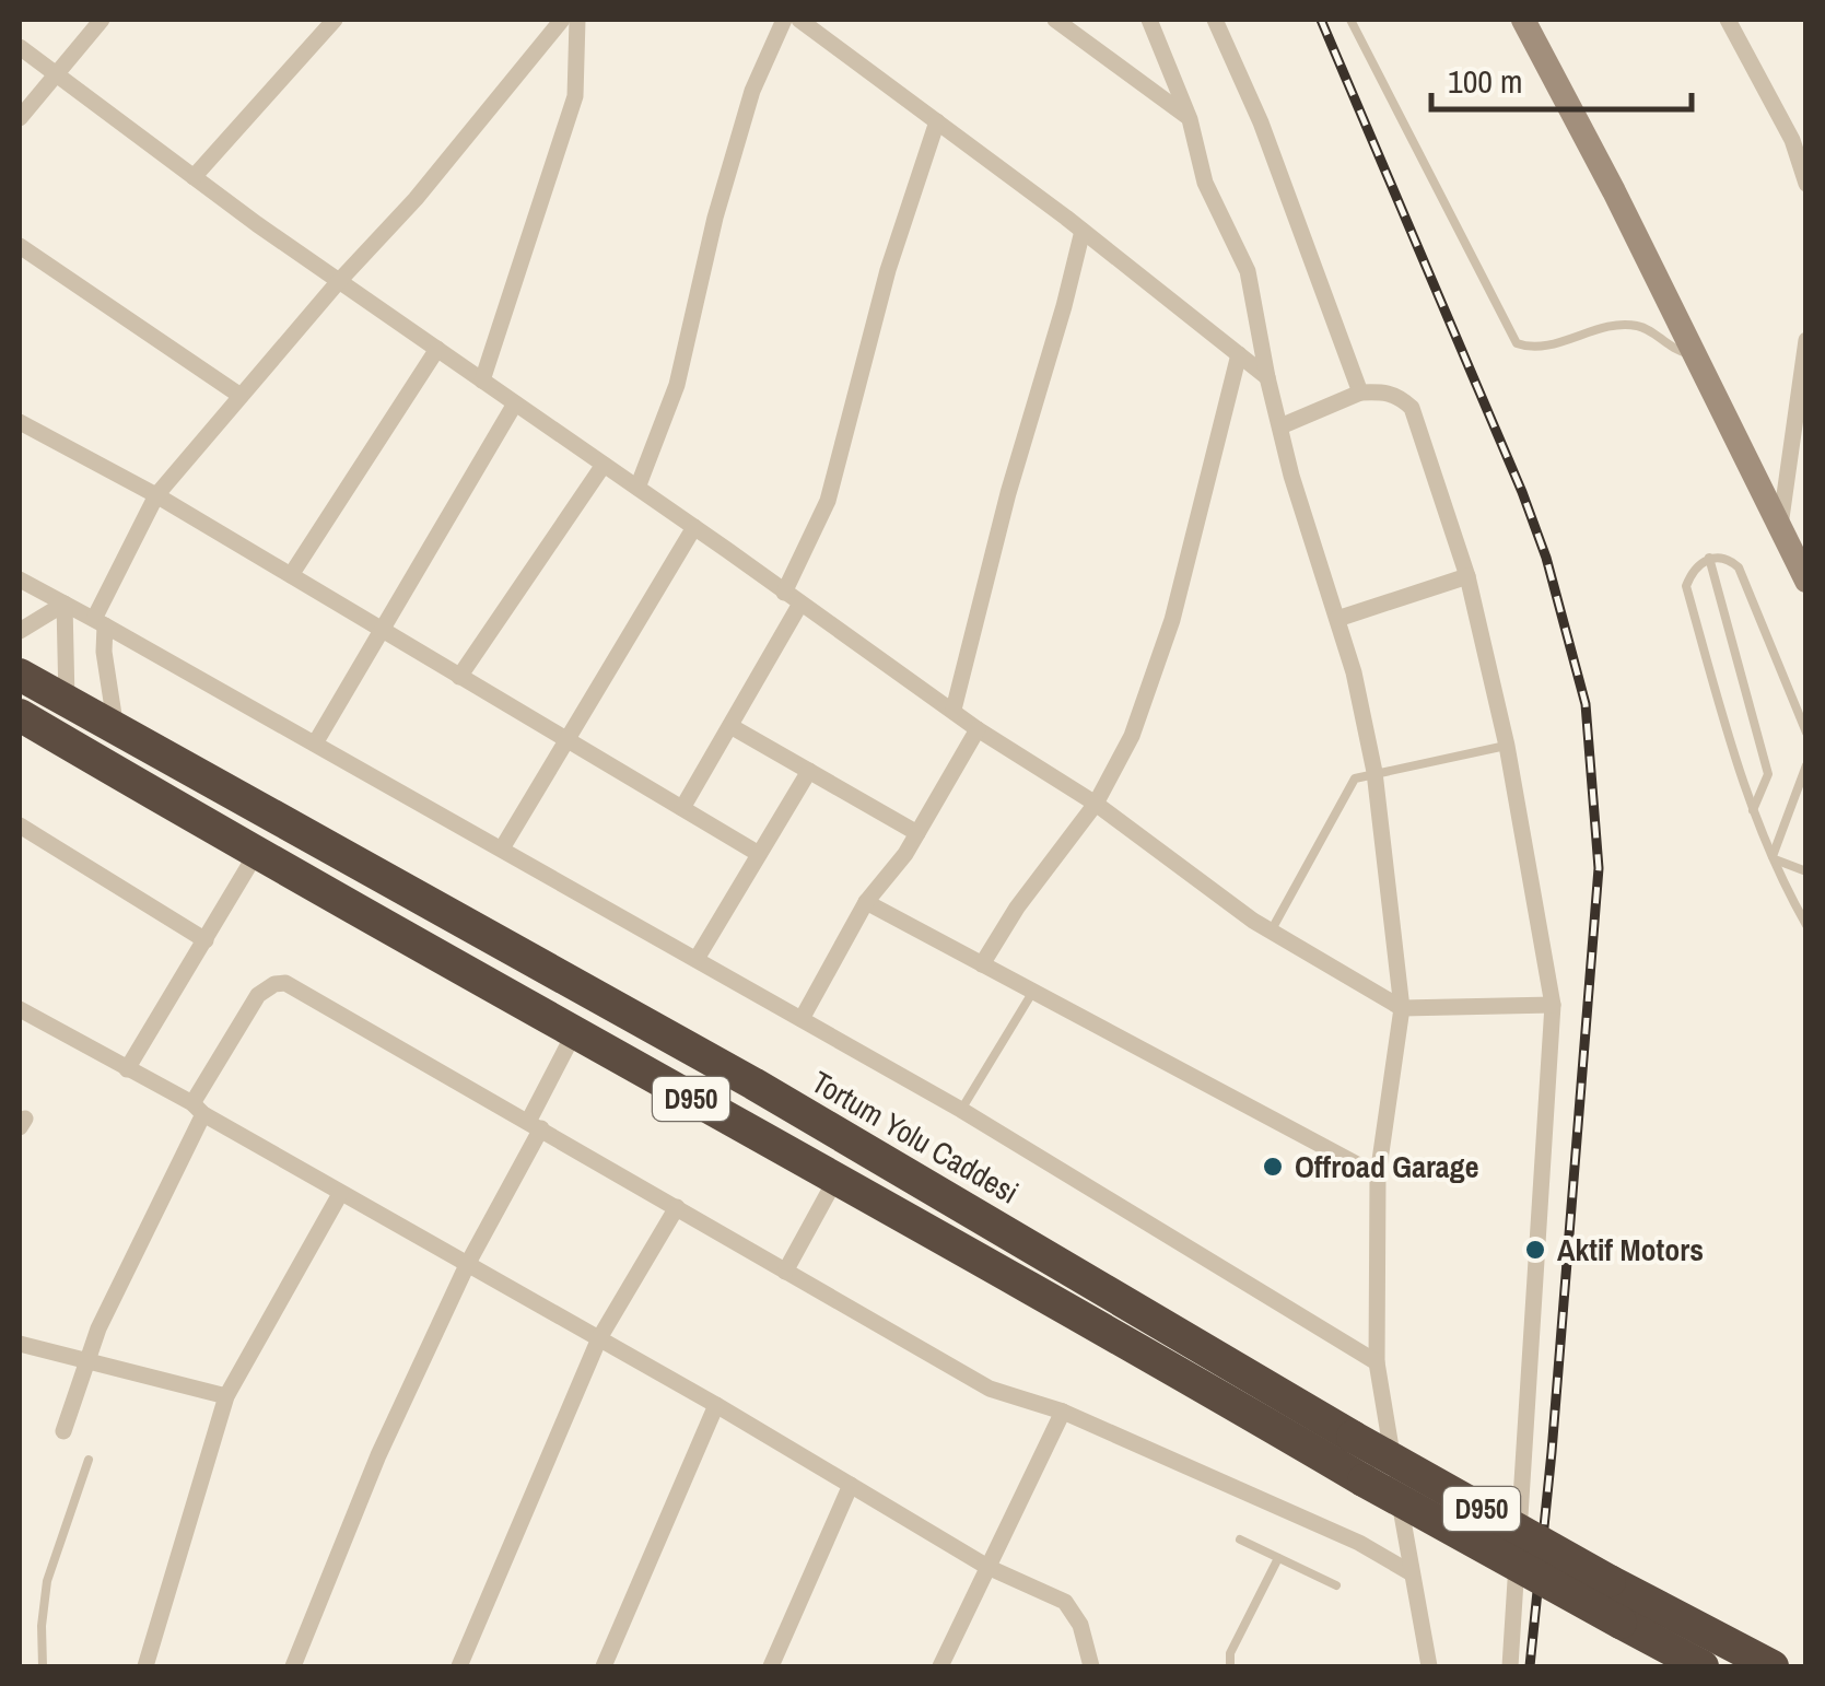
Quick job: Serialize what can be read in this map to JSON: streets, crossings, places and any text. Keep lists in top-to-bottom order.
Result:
{
  "streets": {
    "highway": ["D950", "Tortum Yolu Caddesi"]
  },
  "places": ["Offroad Garage", "Aktif Motors"],
  "scale_bar": "100 m"
}
